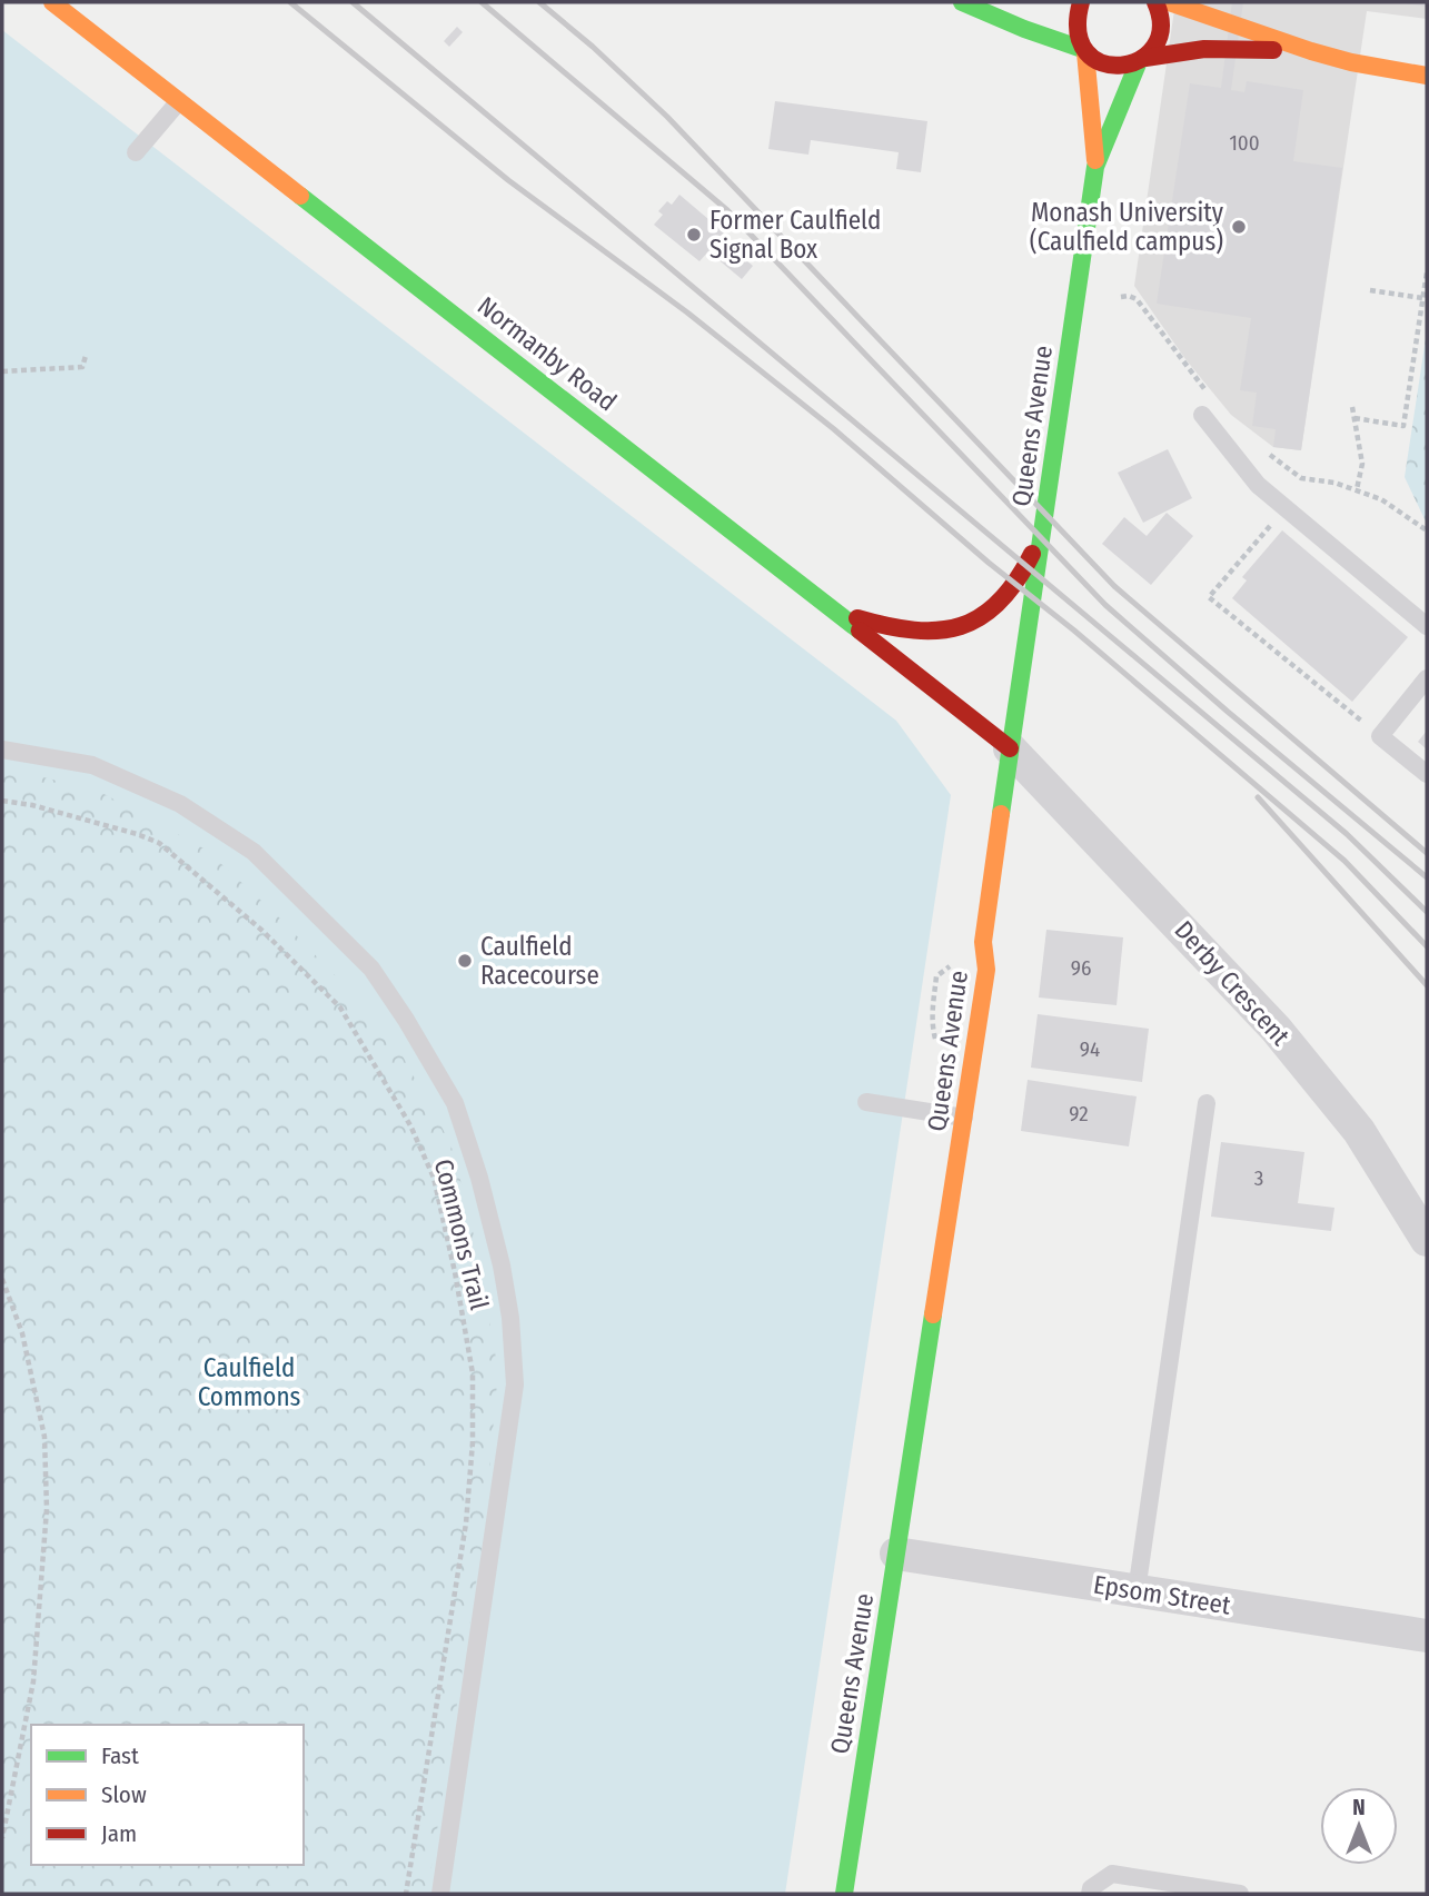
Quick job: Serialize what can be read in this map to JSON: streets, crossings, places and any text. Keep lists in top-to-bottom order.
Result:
{
  "streets": {
    "street": [
      "Normanby Road",
      "Queens Avenue",
      "Derby Crescent",
      "Epsom Street"
    ],
    "path": ["Commons Trail"]
  },
  "crossings": [
    ["Normanby Road", "Queens Avenue"],
    ["Normanby Road", "Derby Crescent"],
    ["Queens Avenue", "Derby Crescent"],
    ["Queens Avenue", "Epsom Street"]
  ],
  "parks": ["Caulfield Commons"],
  "places": ["Monash University (Caulfield campus)", "Former Caulfield Signal Box", "Caulfield Racecourse"],
  "house_numbers": [
    "100",
    "96",
    "94",
    "92",
    "3"
  ],
  "legend": ["Fast", "Slow", "Jam"],
  "north": "top"
}
